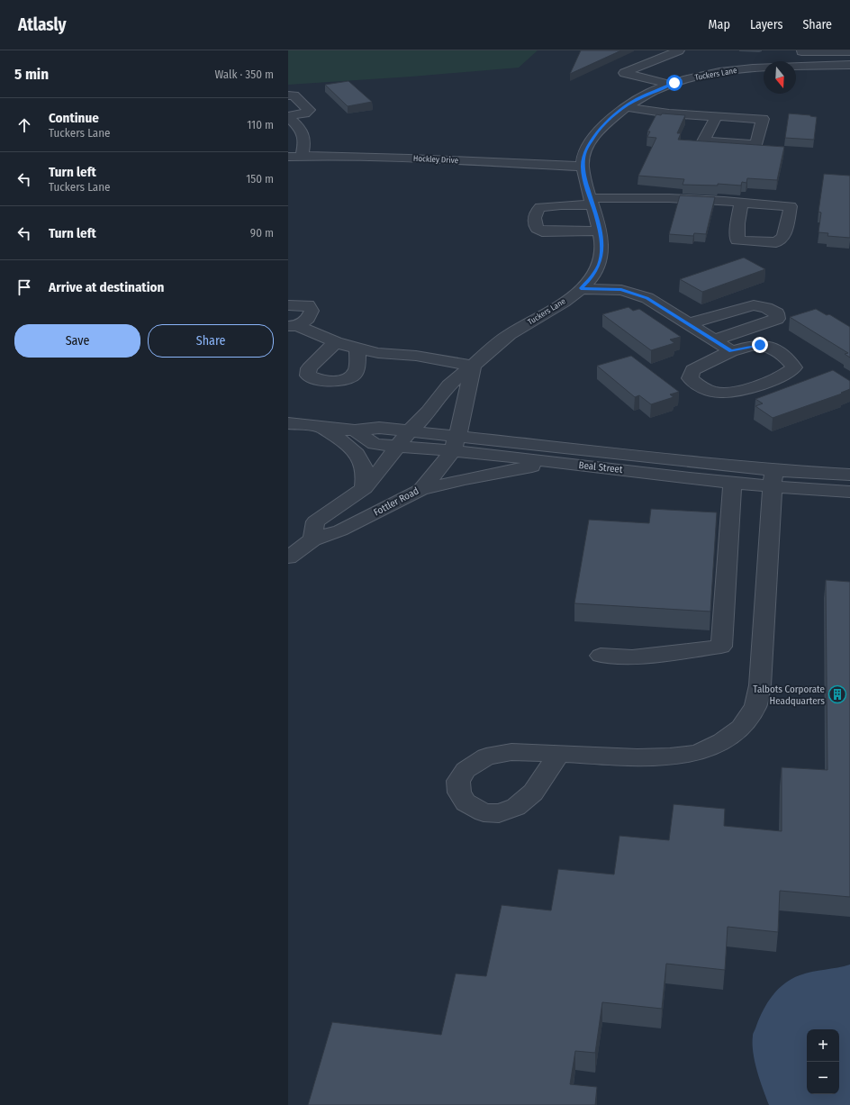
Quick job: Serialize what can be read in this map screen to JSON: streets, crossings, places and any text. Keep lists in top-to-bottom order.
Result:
{
  "streets": {
    "street": [
      "Tuckers Lane",
      "Hockley Drive",
      "Beal Street",
      "Fottler Road"
    ]
  },
  "crossings": [
    ["Tuckers Lane", "Hockley Drive"],
    ["Tuckers Lane", "Beal Street"],
    ["Beal Street", "Fottler Road"]
  ],
  "places": {
    "building": ["Talbots Corporate Headquarters"]
  },
  "north": "bottom",
  "page": {
    "header": "Atlasly",
    "nav": ["Map", "Layers", "Share"],
    "heading": ["5 min", "Walk · 350 m"],
    "list": [
      ["Continue", "Tuckers Lane", "110 m"],
      ["Turn left", "Tuckers Lane", "150 m"],
      ["Turn left", "90 m"],
      "Arrive at destination"
    ],
    "buttons": ["Save", "Share"],
    "map_buttons": ["+", "−"]
  }
}
